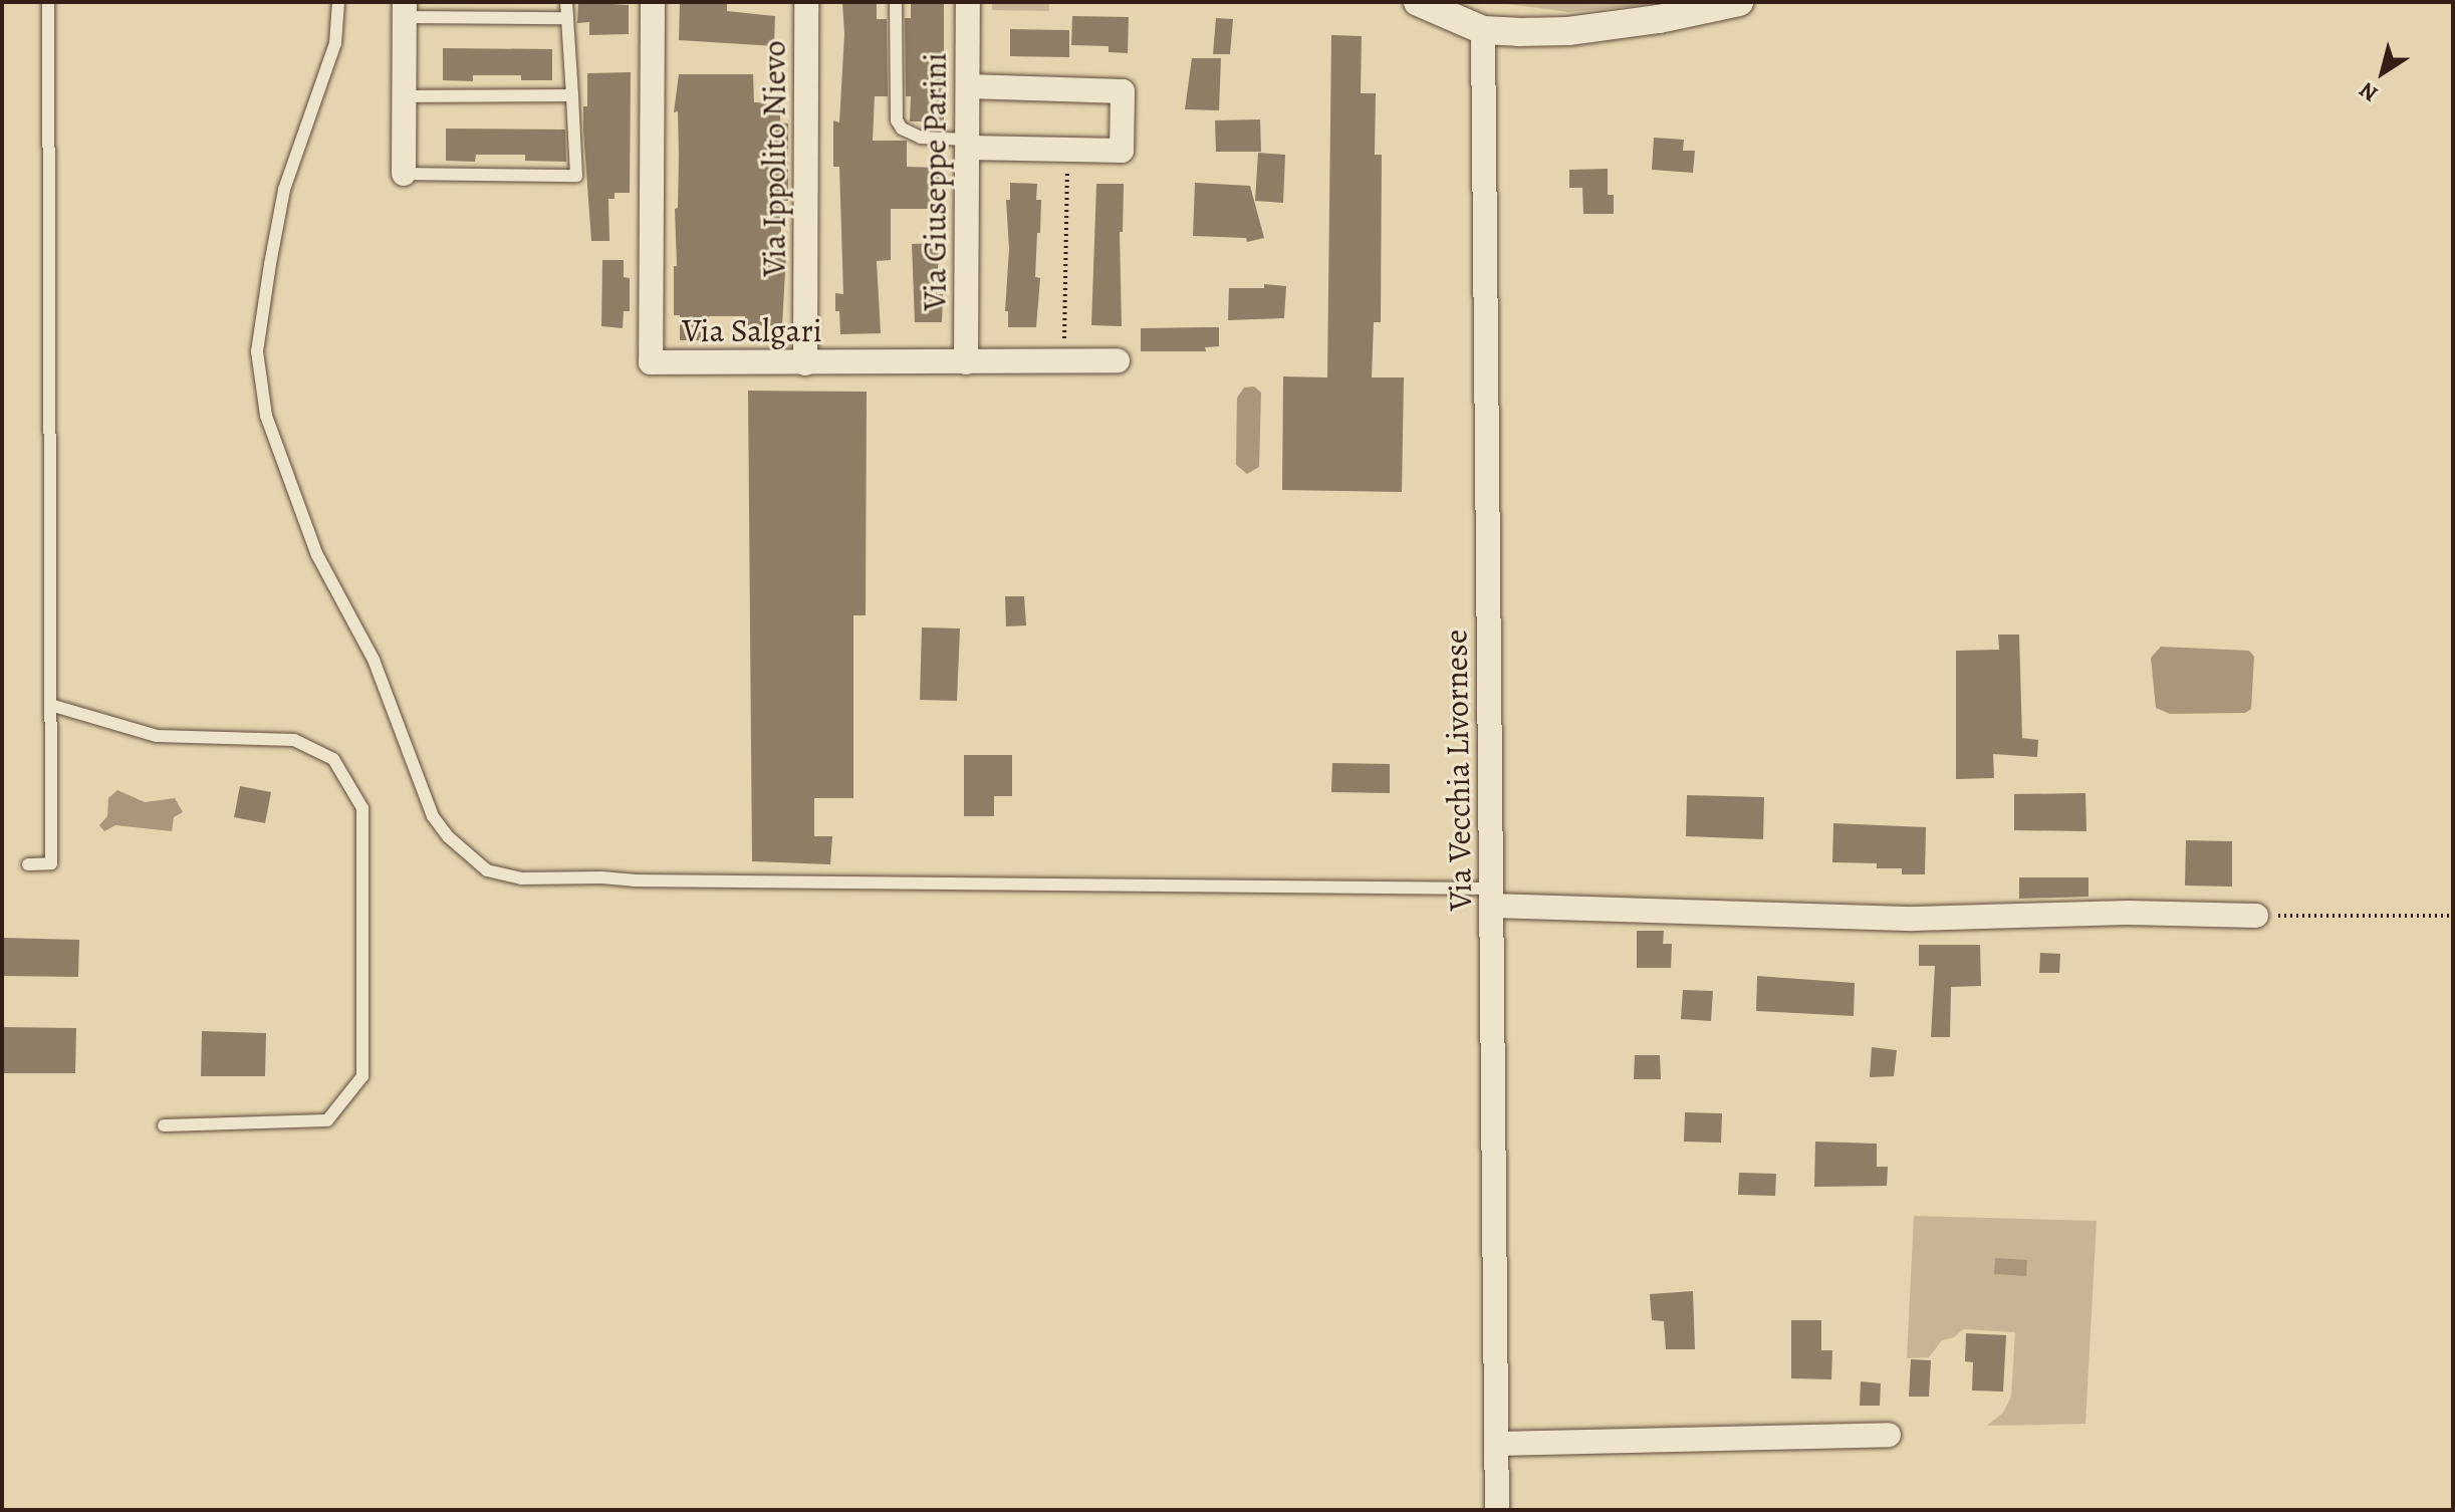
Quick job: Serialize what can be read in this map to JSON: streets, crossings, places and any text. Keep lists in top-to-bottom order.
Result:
{
  "streets": {
    "street": [
      "Via Ippolito Nievo",
      "Via Giuseppe Parini",
      "Via Salgari",
      "Via Vecchia Livornese"
    ]
  },
  "crossings": [
    ["Via Ippolito Nievo", "Via Salgari"],
    ["Via Giuseppe Parini", "Via Salgari"]
  ],
  "north": "bottom left"
}
